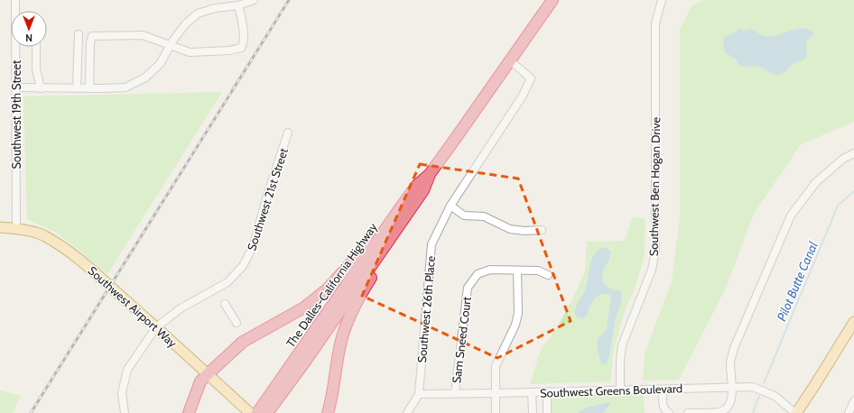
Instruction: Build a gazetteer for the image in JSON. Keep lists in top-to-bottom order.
{
  "streets": {
    "highway": ["The Dalles-California Highway"],
    "main road": ["Southwest Airport Way"],
    "street": [
      "Southwest 19th Street",
      "Southwest Ben Hogan Drive",
      "Southwest 21st Street",
      "Southwest 26th Place",
      "Sam Sneed Court",
      "Southwest Greens Boulevard"
    ]
  },
  "crossings": [
    ["Southwest 19th Street", "Southwest Airport Way"],
    ["Southwest Ben Hogan Drive", "Southwest Greens Boulevard"],
    ["Southwest 21st Street", "Southwest Airport Way"],
    ["The Dalles-California Highway", "Southwest Airport Way"],
    ["The Dalles-California Highway", "Southwest 26th Place"],
    ["Southwest 26th Place", "Southwest Greens Boulevard"],
    ["Sam Sneed Court", "Southwest Greens Boulevard"]
  ],
  "water": ["Pilot Butte Canal"],
  "north": "bottom"
}
